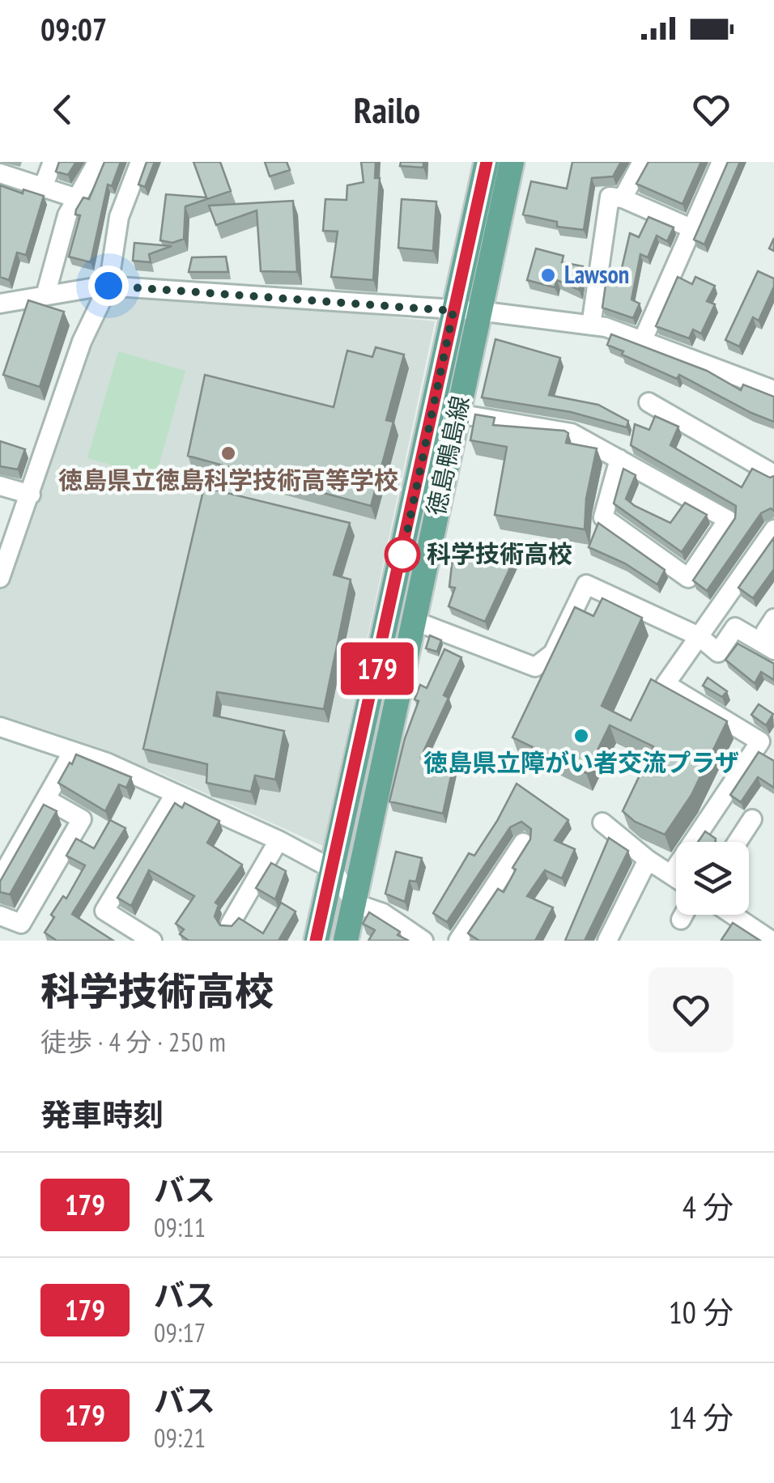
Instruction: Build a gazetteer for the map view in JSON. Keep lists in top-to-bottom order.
{
  "streets": {
    "main road": ["徳島鴨島線"]
  },
  "places": [
    "Lawson",
    "徳島県立徳島科学技術高等学校",
    "科学技術高校",
    "徳島県立障がい者交流プラザ"
  ],
  "lines": ["bus line 179"],
  "page": {
    "status": "09:07",
    "header": "Railo",
    "on_map": "179",
    "heading": [
      ["科学技術高校", "徒歩 · 4 分 · 250 m"],
      "発車時刻"
    ],
    "list": [
      {
        "mark": "179",
        "name": "バス",
        "note": "09:11",
        "value": "4 分"
      },
      {
        "mark": "179",
        "name": "バス",
        "note": "09:17",
        "value": "10 分"
      },
      {
        "mark": "179",
        "name": "バス",
        "note": "09:21",
        "value": "14 分"
      }
    ]
  }
}
